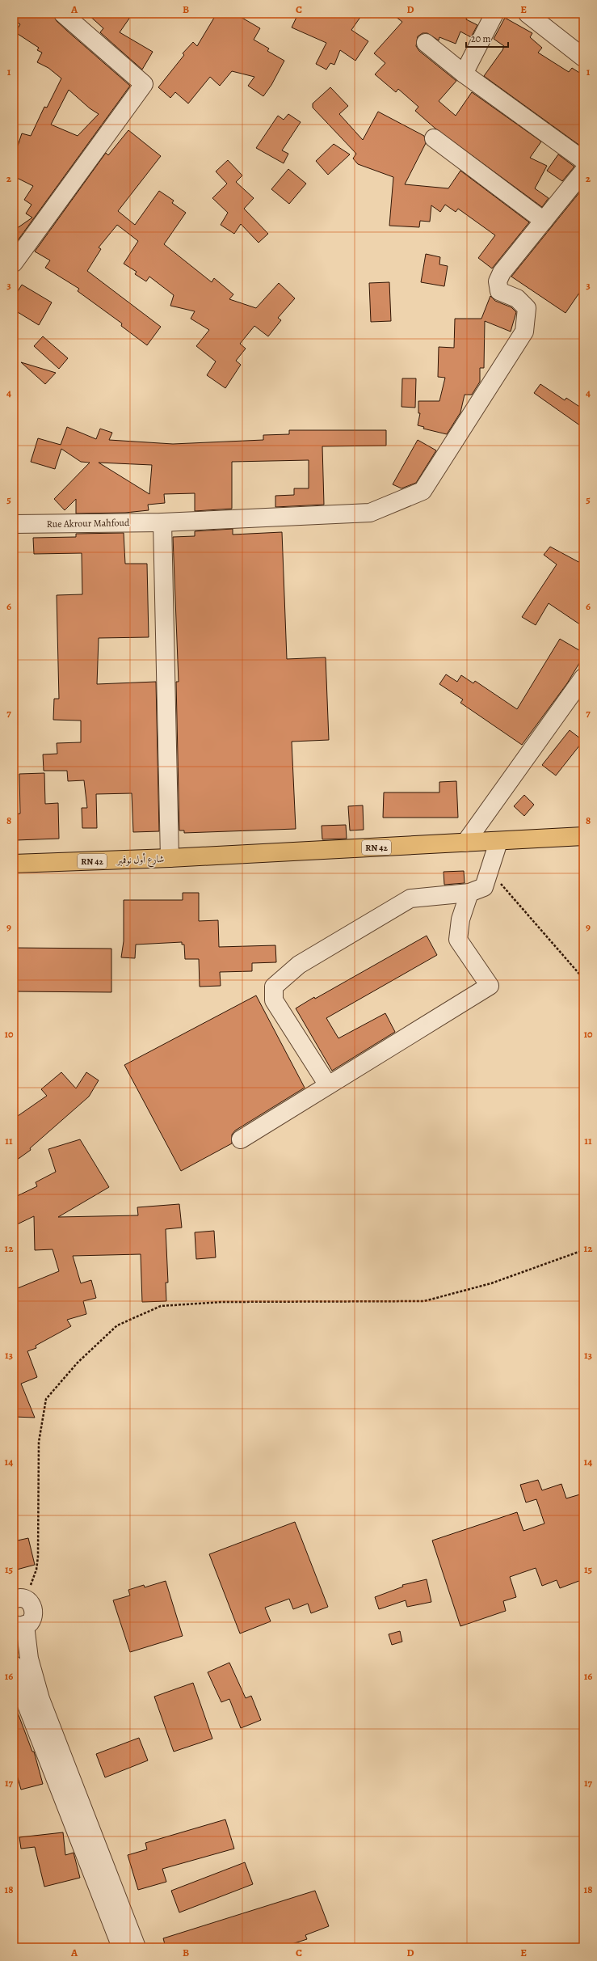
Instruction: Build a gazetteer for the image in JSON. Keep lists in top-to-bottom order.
{
  "streets": {
    "main road": ["RN 42", "شارع أول نوفمبر"],
    "street": ["Rue Akrour Mahfoud"]
  },
  "crossings": [
    ["RN 42", "شارع أول نوفمبر"]
  ],
  "scale_bar": "20 m",
  "grid": {
    "columns": [
      "A",
      "B",
      "C",
      "D",
      "E"
    ],
    "rows": [
      "1",
      "2",
      "3",
      "4",
      "5",
      "6",
      "7",
      "8",
      "9",
      "10",
      "11",
      "12",
      "13",
      "14",
      "15",
      "16",
      "17",
      "18"
    ]
  }
}
